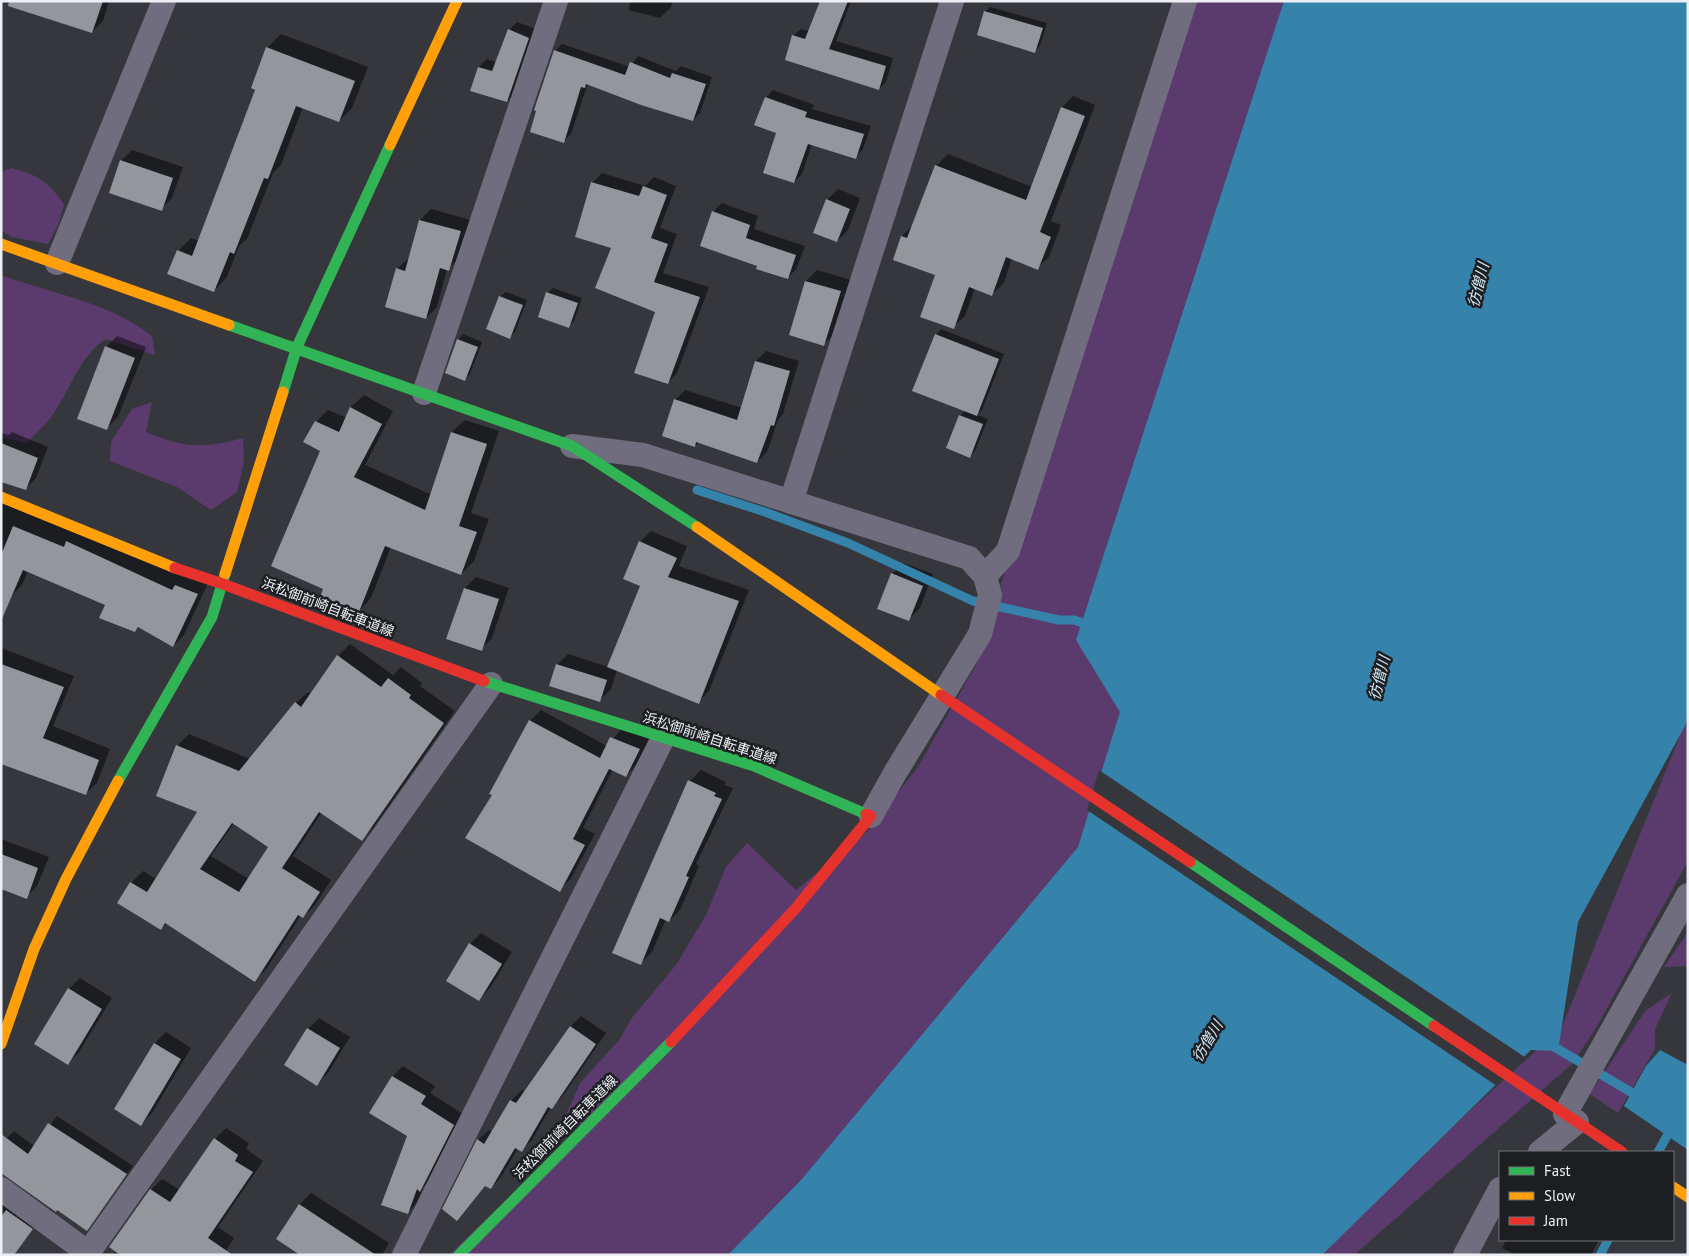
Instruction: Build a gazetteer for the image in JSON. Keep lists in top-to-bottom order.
{
  "streets": {
    "street": ["浜松御前崎自転車道線"]
  },
  "water": ["彷僧川"],
  "legend": ["Fast", "Slow", "Jam"]
}
